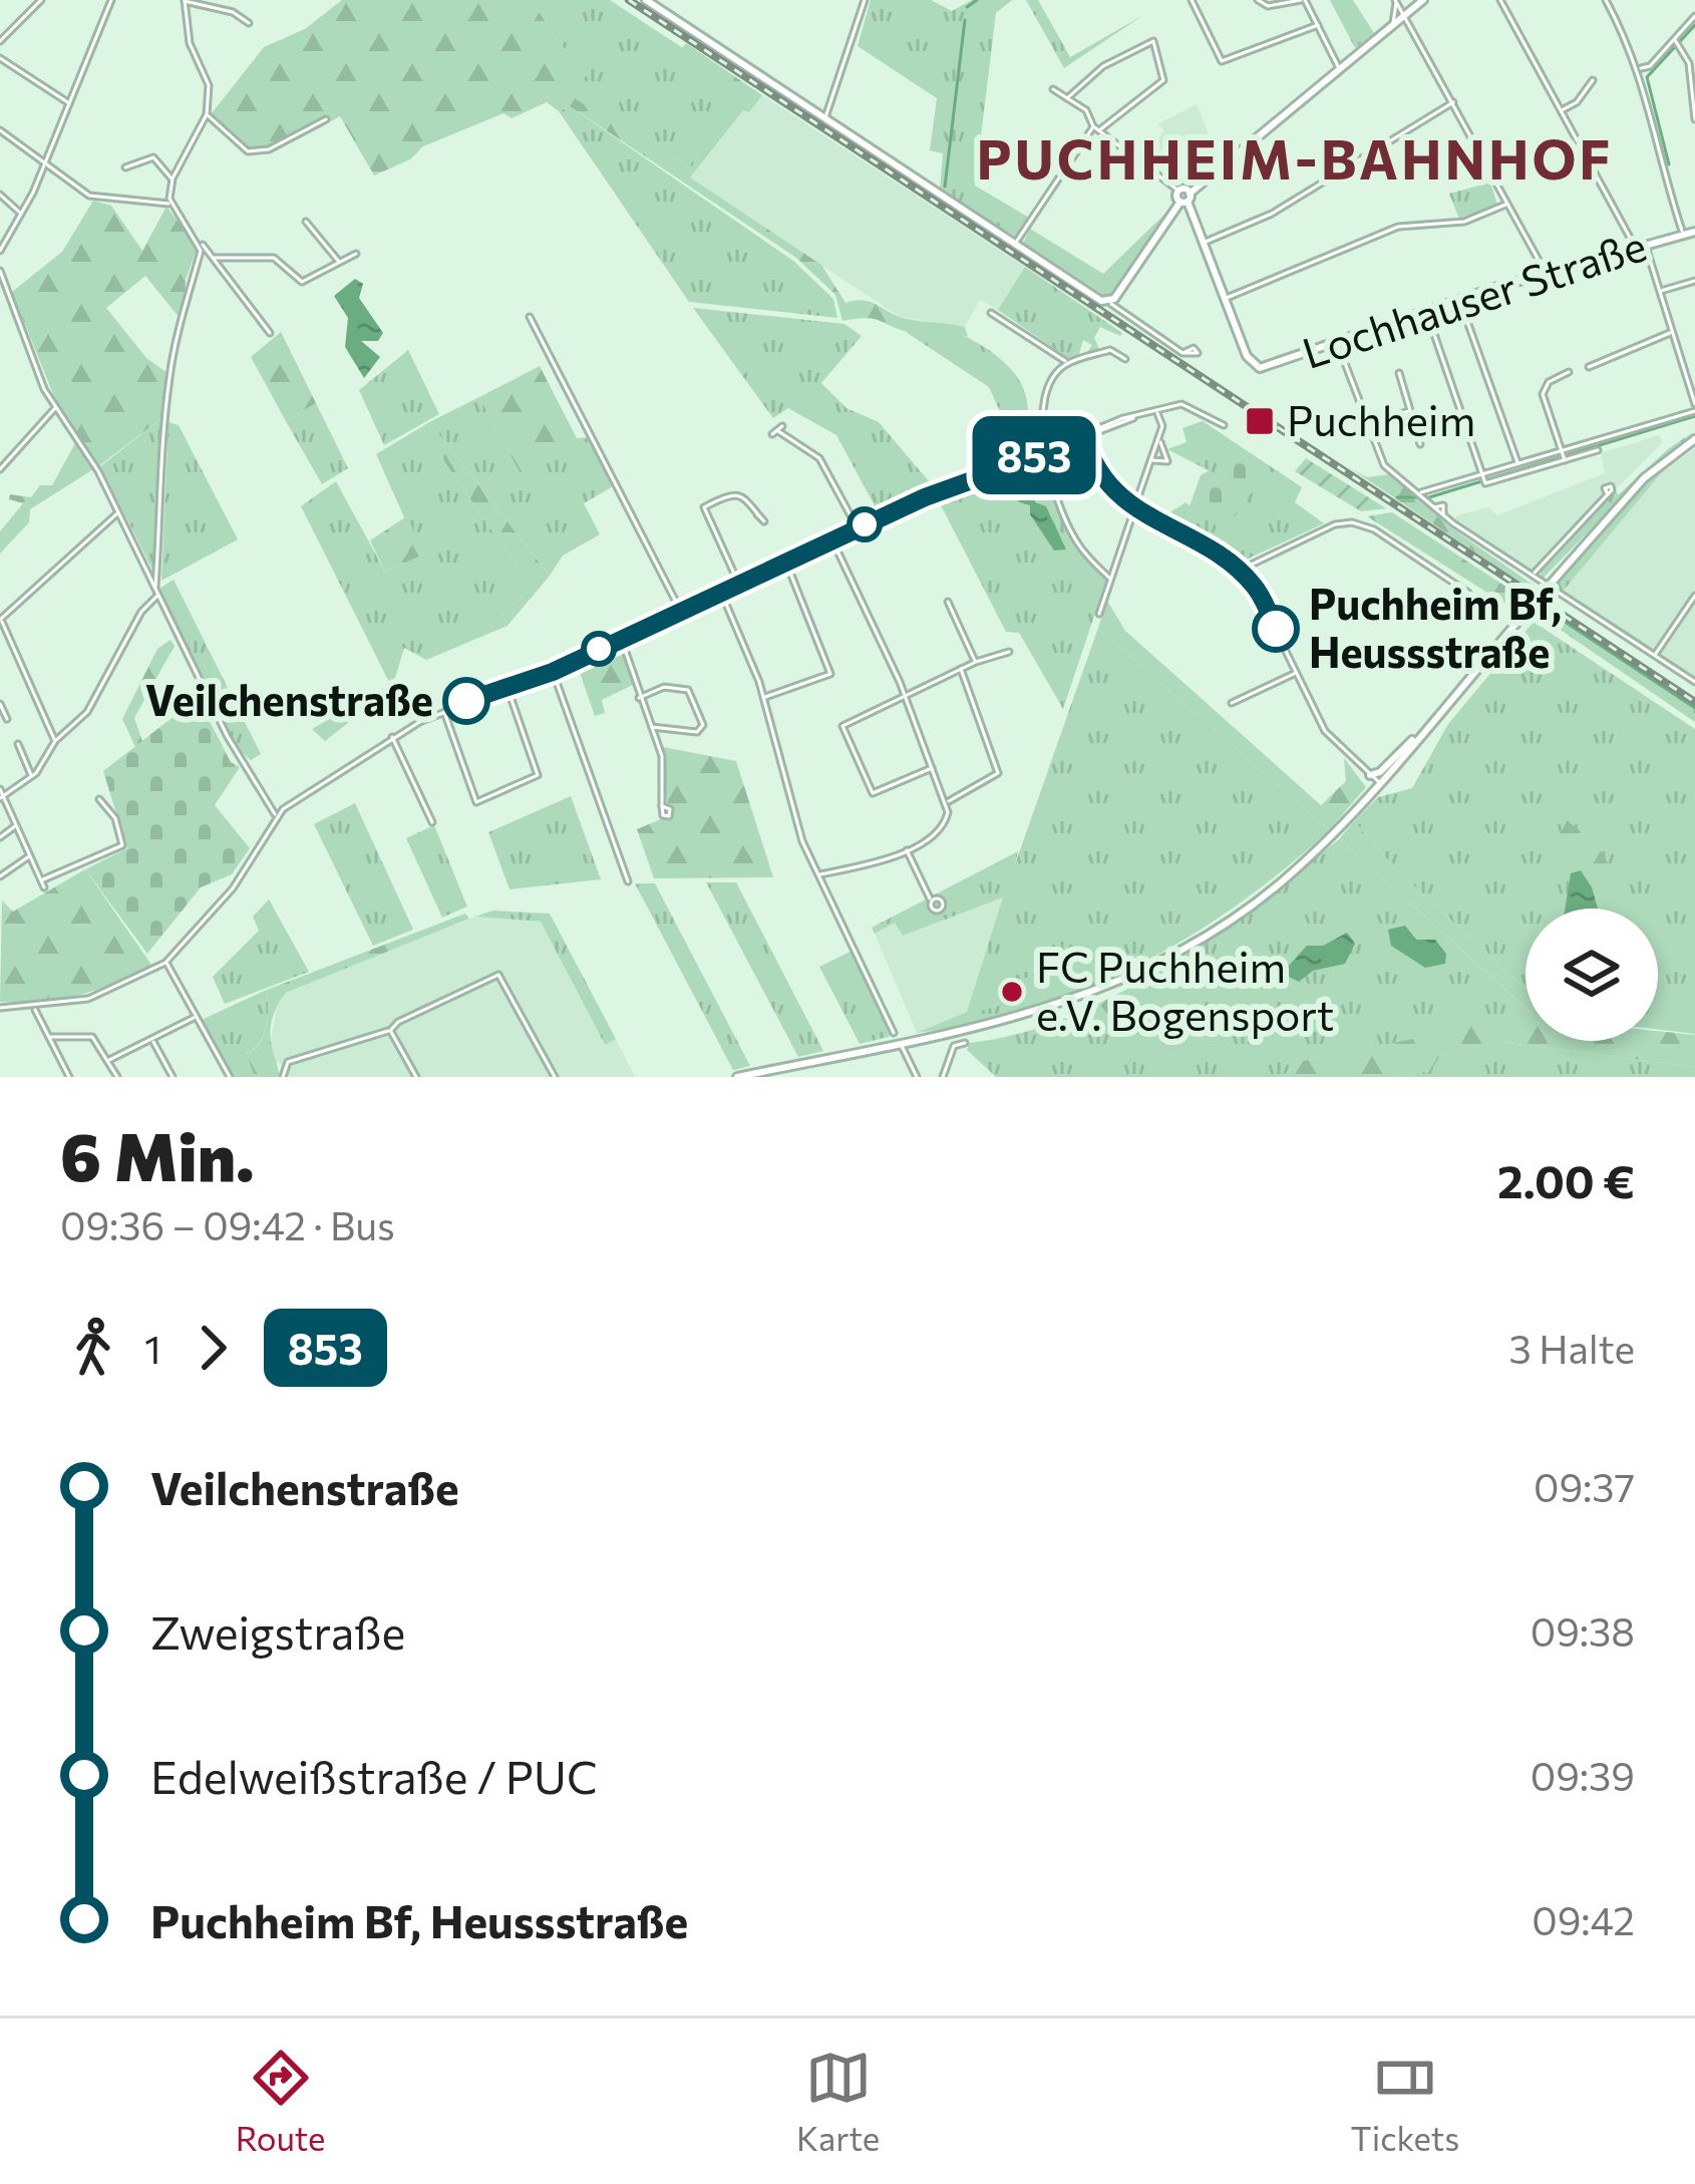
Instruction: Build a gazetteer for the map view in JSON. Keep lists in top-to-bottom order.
{
  "streets": {
    "street": ["Lochhauser Straße"]
  },
  "districts": ["PUCHHEIM-BAHNHOF"],
  "places": {
    "transit": ["Puchheim"],
    "other": ["Puchheim Bf, Heussstraße", "Veilchenstraße", "FC Puchheim e.V. Bogensport"]
  },
  "lines": ["bus line 853"],
  "page": {
    "on_map": "853",
    "heading": ["6 Min.", "09:36 – 09:42 · Bus", "2.00 €"],
    "legs": ["1", "853", "3 Halte"],
    "list": [
      {
        "name": "Veilchenstraße",
        "value": "09:37"
      },
      {
        "name": "Zweigstraße",
        "value": "09:38"
      },
      {
        "name": "Edelweißstraße / PUC",
        "value": "09:39"
      },
      {
        "name": "Puchheim Bf, Heussstraße",
        "value": "09:42"
      }
    ],
    "tabs": ["Route", "Karte", "Tickets"]
  }
}
